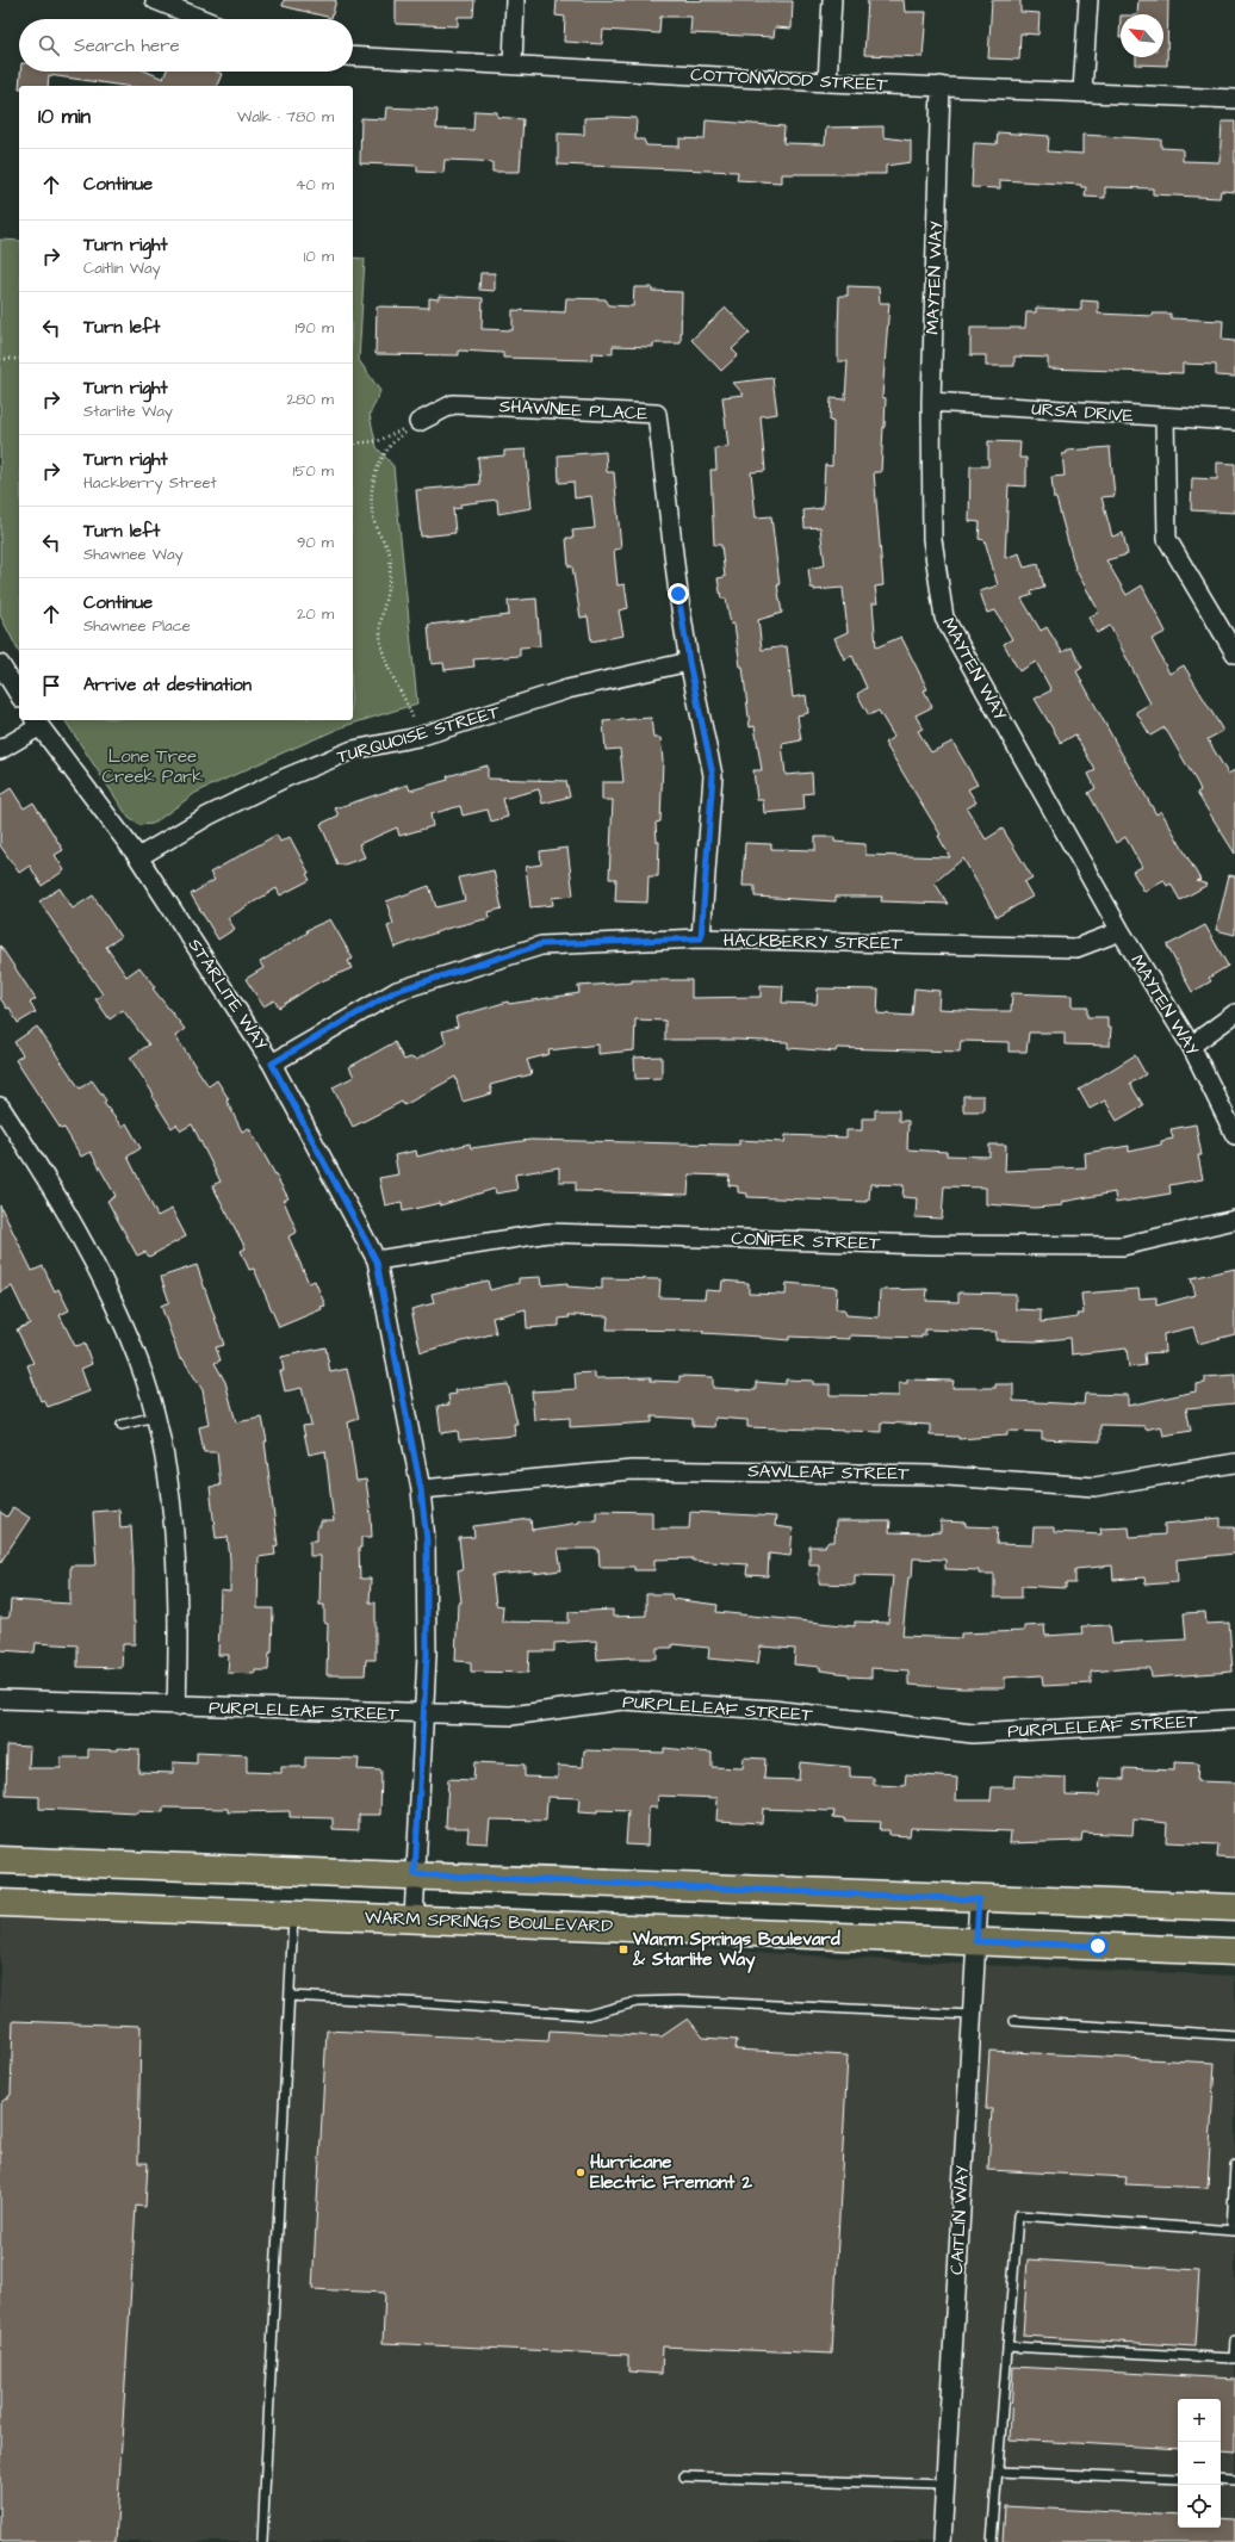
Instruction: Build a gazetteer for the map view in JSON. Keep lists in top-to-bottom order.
{
  "streets": {
    "main road": ["WARM SPRINGS BOULEVARD"],
    "street": [
      "COTTONWOOD STREET",
      "MAYTEN WAY",
      "SHAWNEE PLACE",
      "URSA DRIVE",
      "TURQUOISE STREET",
      "HACKBERRY STREET",
      "STARLITE WAY",
      "CONIFER STREET",
      "SAWLEAF STREET",
      "PURPLELEAF STREET",
      "CAITLIN WAY"
    ]
  },
  "crossings": [
    ["COTTONWOOD STREET", "MAYTEN WAY"],
    ["MAYTEN WAY", "URSA DRIVE"],
    ["MAYTEN WAY", "HACKBERRY STREET"],
    ["SHAWNEE PLACE", "TURQUOISE STREET"],
    ["TURQUOISE STREET", "STARLITE WAY"],
    ["HACKBERRY STREET", "STARLITE WAY"],
    ["STARLITE WAY", "CONIFER STREET"],
    ["STARLITE WAY", "SAWLEAF STREET"],
    ["STARLITE WAY", "PURPLELEAF STREET"],
    ["STARLITE WAY", "WARM SPRINGS BOULEVARD"],
    ["WARM SPRINGS BOULEVARD", "CAITLIN WAY"]
  ],
  "parks": ["Lone Tree Creek Park"],
  "places": {
    "transit": ["Warm Springs Boulevard & Starlite Way"],
    "other": ["Hurricane Electric Fremont 2"]
  },
  "north": "top left",
  "page": {
    "search": "Search here",
    "heading": ["10 min", "Walk · 780 m"],
    "list": [
      ["Continue", "40 m"],
      ["Turn right", "Caitlin Way", "10 m"],
      ["Turn left", "190 m"],
      ["Turn right", "Starlite Way", "280 m"],
      ["Turn right", "Hackberry Street", "150 m"],
      ["Turn left", "Shawnee Way", "90 m"],
      ["Continue", "Shawnee Place", "20 m"],
      "Arrive at destination"
    ],
    "map_buttons": ["+", "−"]
  }
}
